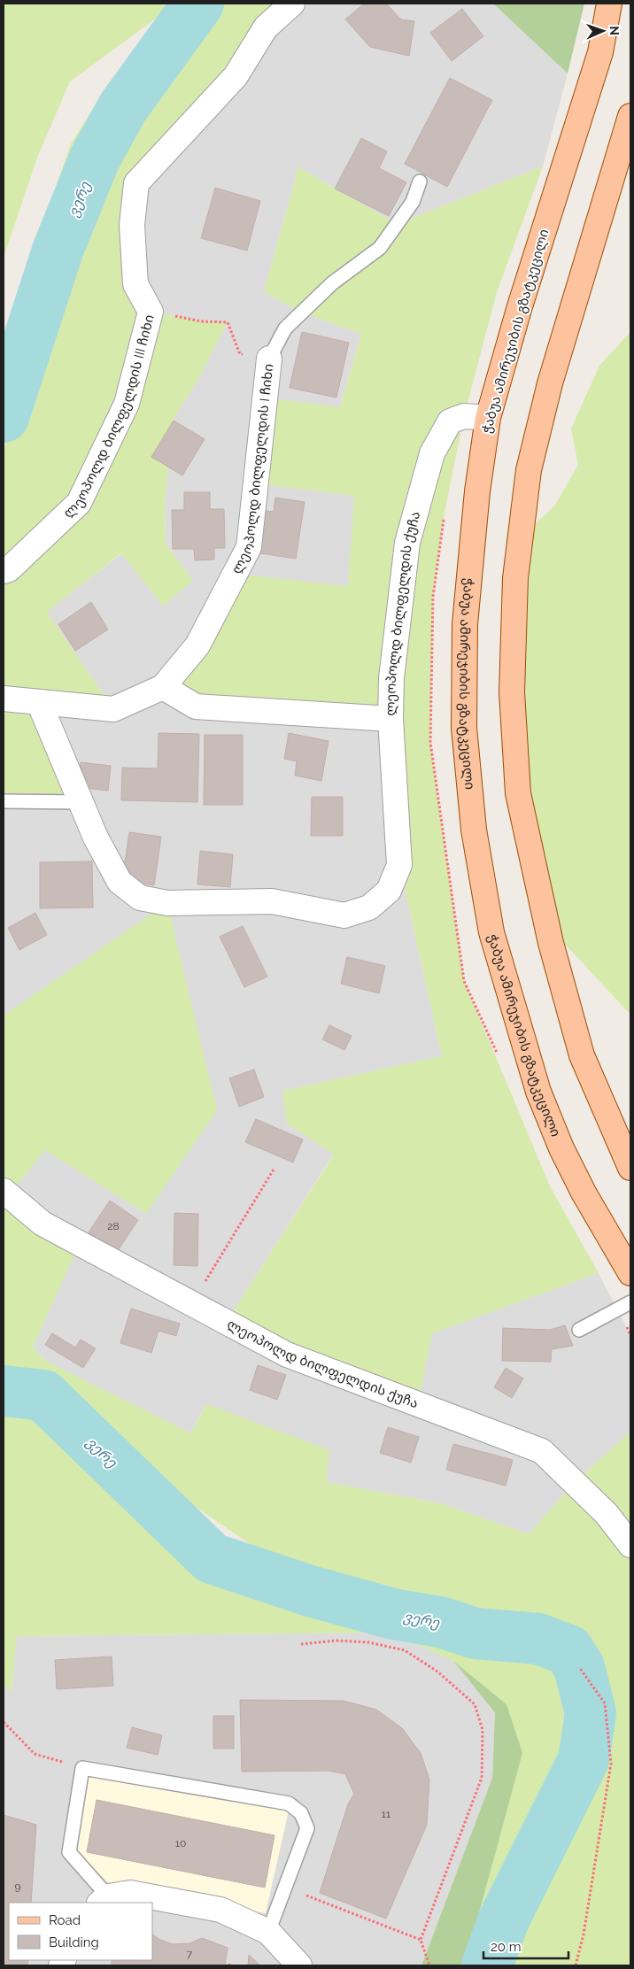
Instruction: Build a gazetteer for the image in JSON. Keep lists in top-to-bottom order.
{
  "streets": {
    "main road": ["ჭაბუა ამირეჯიბის გზატკეცილი"],
    "street": ["ლეოპოლდ ბილფელდის III ჩიხი", "ლეოპოლდ ბილფელდის I ჩიხი", "ლეოპოლდ ბილფელდის ქუჩა"]
  },
  "crossings": [
    ["ჭაბუა ამირეჯიბის გზატკეცილი", "ლეოპოლდ ბილფელდის ქუჩა"],
    ["ლეოპოლდ ბილფელდის I ჩიხი", "ლეოპოლდ ბილფელდის ქუჩა"]
  ],
  "water": ["ვერე"],
  "house_numbers": [
    "28",
    "11",
    "10",
    "9",
    "7"
  ],
  "legend": ["Road", "Building"],
  "scale_bar": "20 m",
  "north": "right"
}
